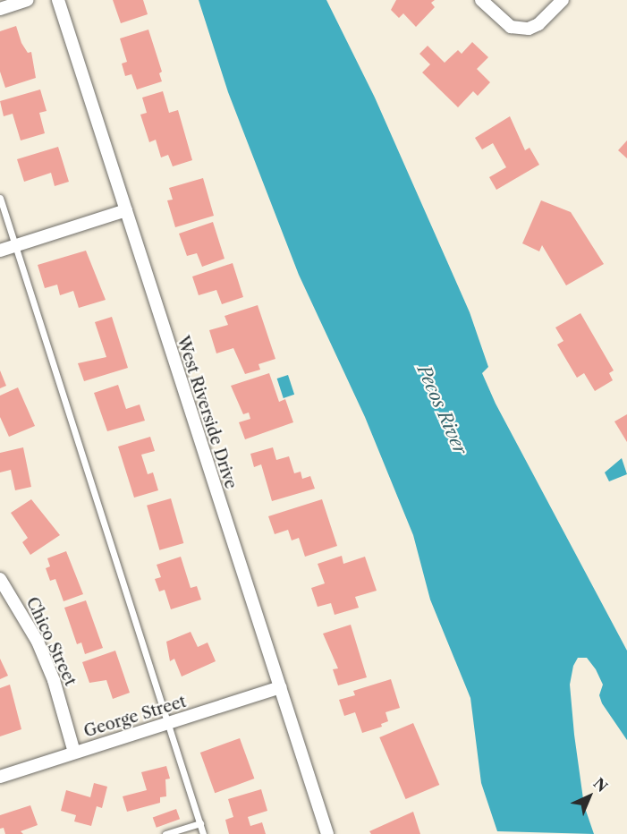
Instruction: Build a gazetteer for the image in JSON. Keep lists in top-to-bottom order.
{
  "streets": {
    "street": ["West Riverside Drive", "Chico Street", "George Street"]
  },
  "crossings": [
    ["West Riverside Drive", "George Street"],
    ["Chico Street", "George Street"]
  ],
  "water": ["Pecos River"],
  "north": "top right"
}
